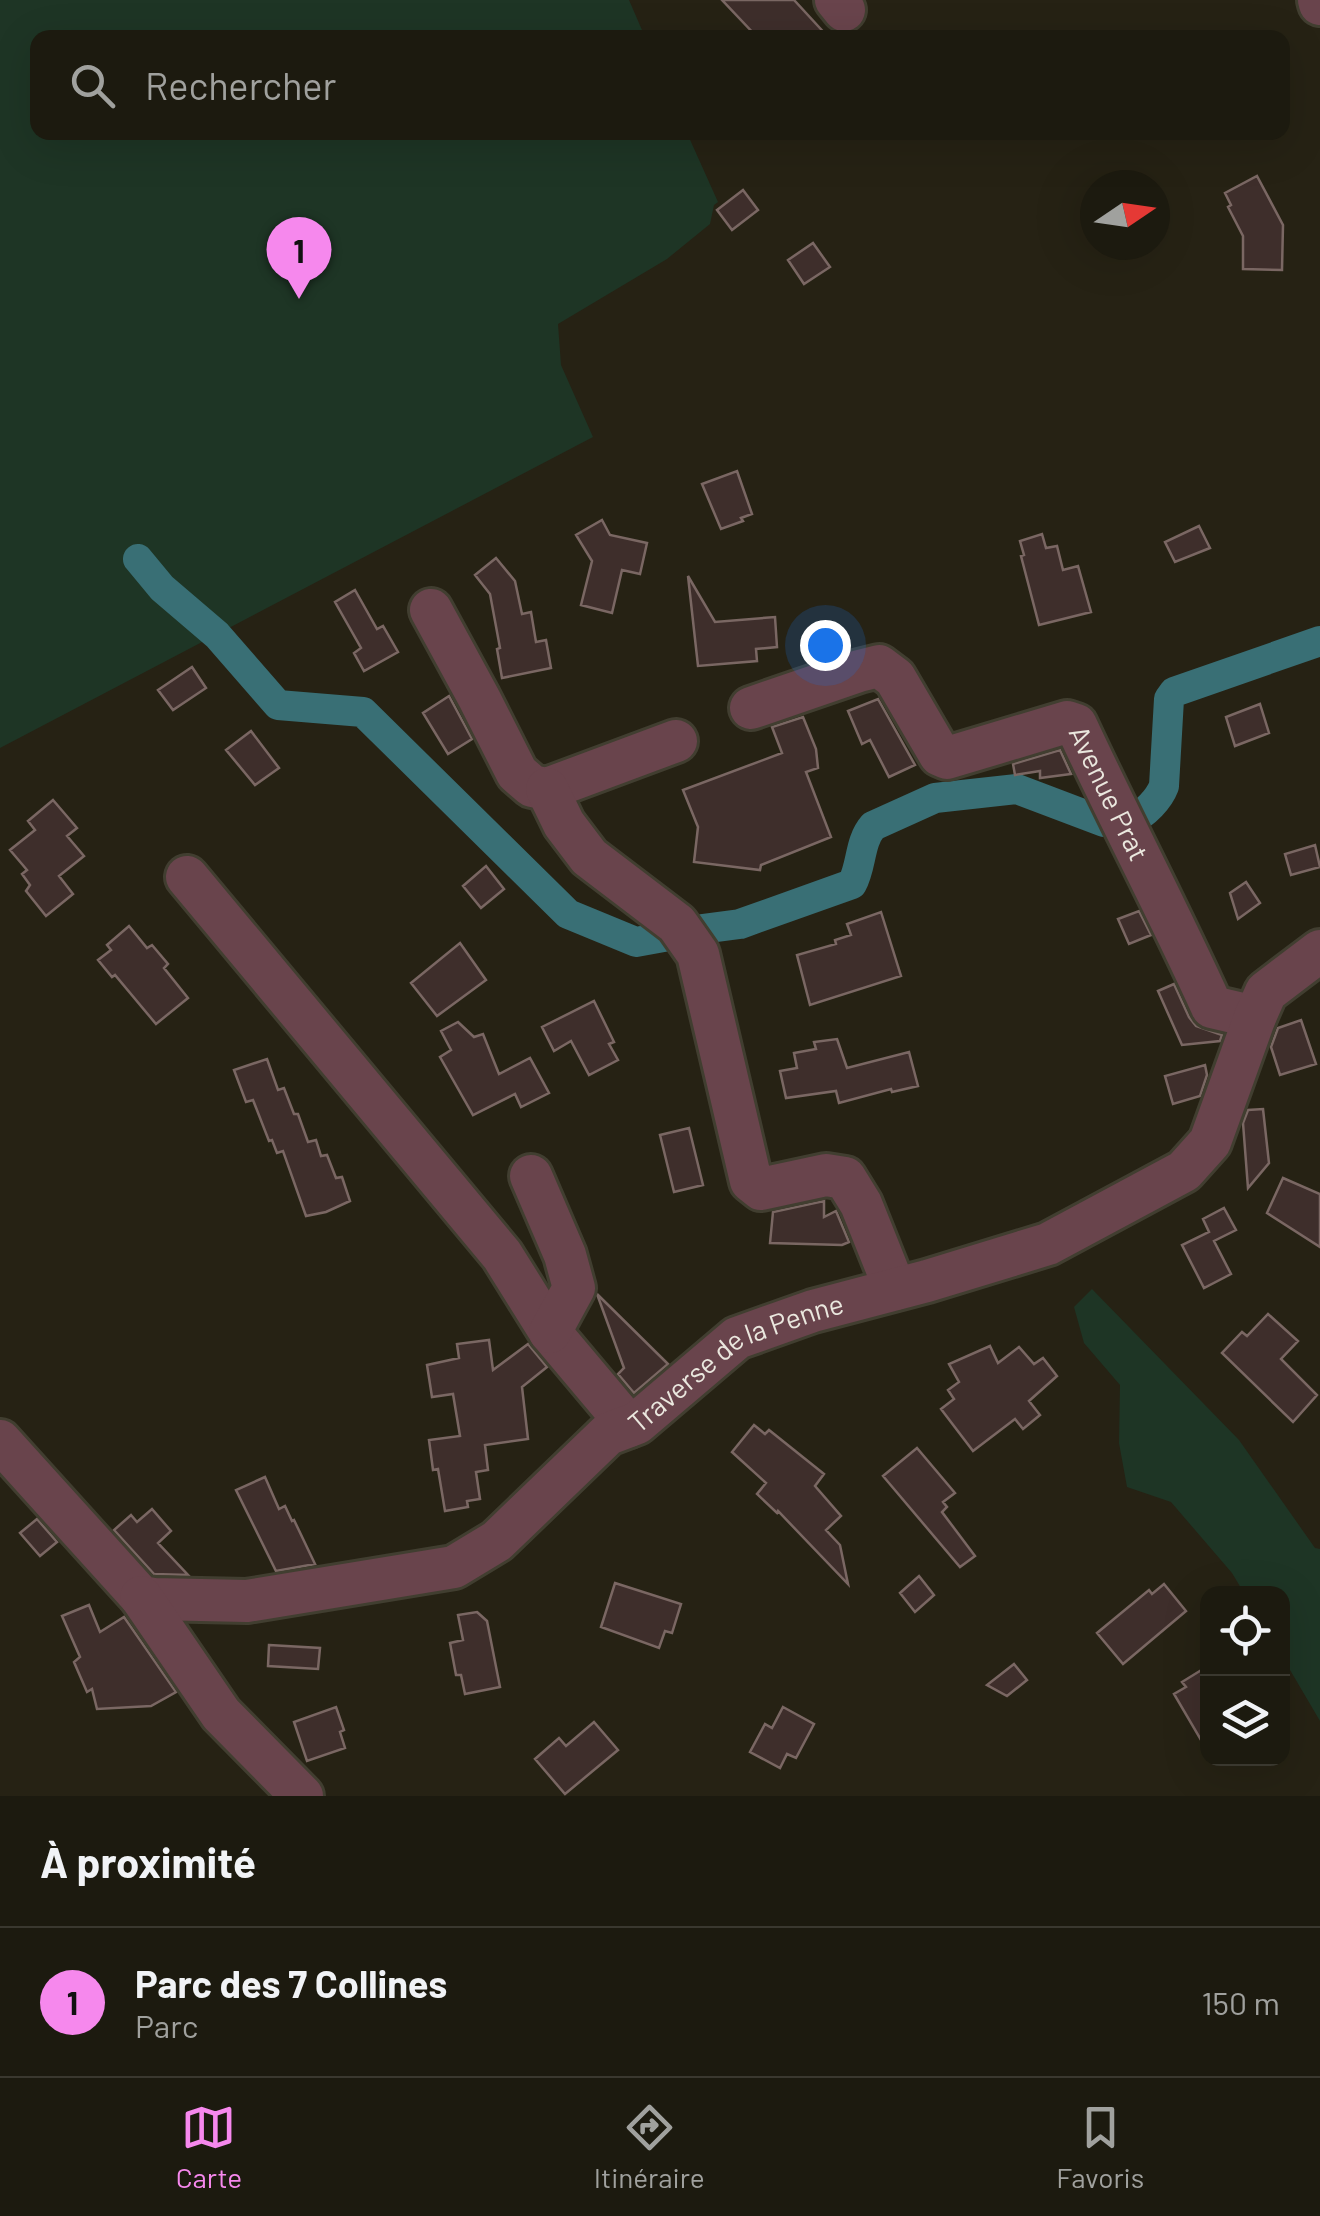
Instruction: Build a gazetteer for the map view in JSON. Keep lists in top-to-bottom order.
{
  "streets": {
    "street": ["Avenue Prat", "Traverse de la Penne"]
  },
  "crossings": [
    ["Avenue Prat", "Traverse de la Penne"]
  ],
  "north": "right",
  "page": {
    "search": "Rechercher",
    "pins": "1",
    "heading": "À proximité",
    "list": [
      {
        "mark": "1",
        "name": "Parc des 7 Collines",
        "note": "Parc",
        "value": "150 m"
      }
    ],
    "nav": ["Carte", "Itinéraire", "Favoris"]
  }
}
